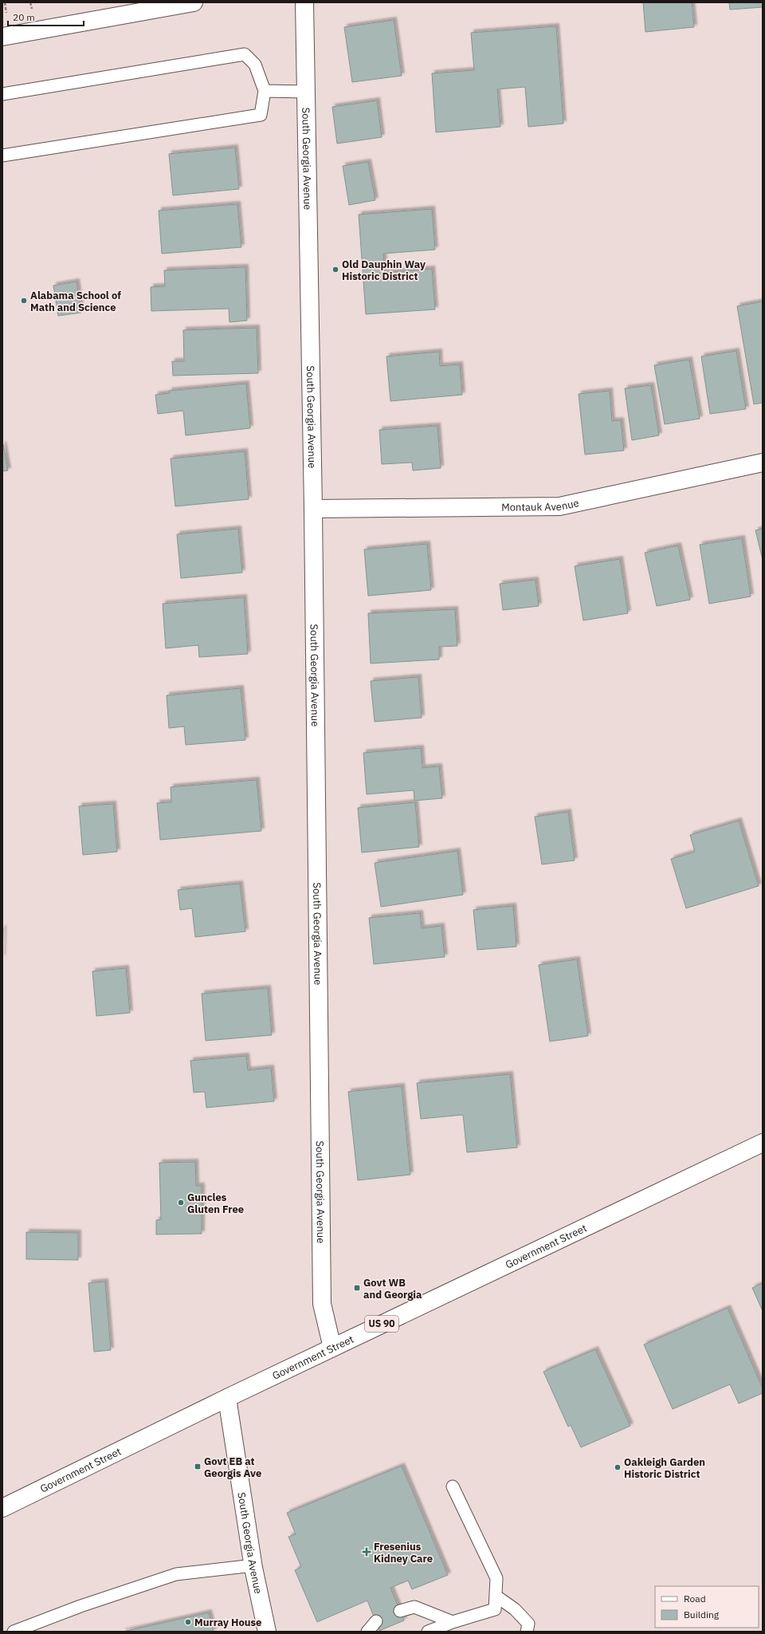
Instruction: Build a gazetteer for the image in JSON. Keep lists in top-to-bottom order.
{
  "streets": {
    "street": [
      "South Georgia Avenue",
      "Montauk Avenue",
      "Government Street",
      "US 90"
    ]
  },
  "crossings": [
    ["South Georgia Avenue", "Montauk Avenue"],
    ["South Georgia Avenue", "Government Street"]
  ],
  "places": {
    "other": [
      "Old Dauphin Way Historic District",
      "Alabama School of Math and Science",
      "Guncles Gluten Free",
      "Oakleigh Garden Historic District",
      "Murray House"
    ],
    "transit": ["Govt WB and Georgia", "Govt EB at Georgis Ave"],
    "health": ["Fresenius Kidney Care"]
  },
  "legend": ["Road", "Building"],
  "scale_bar": "20 m"
}
